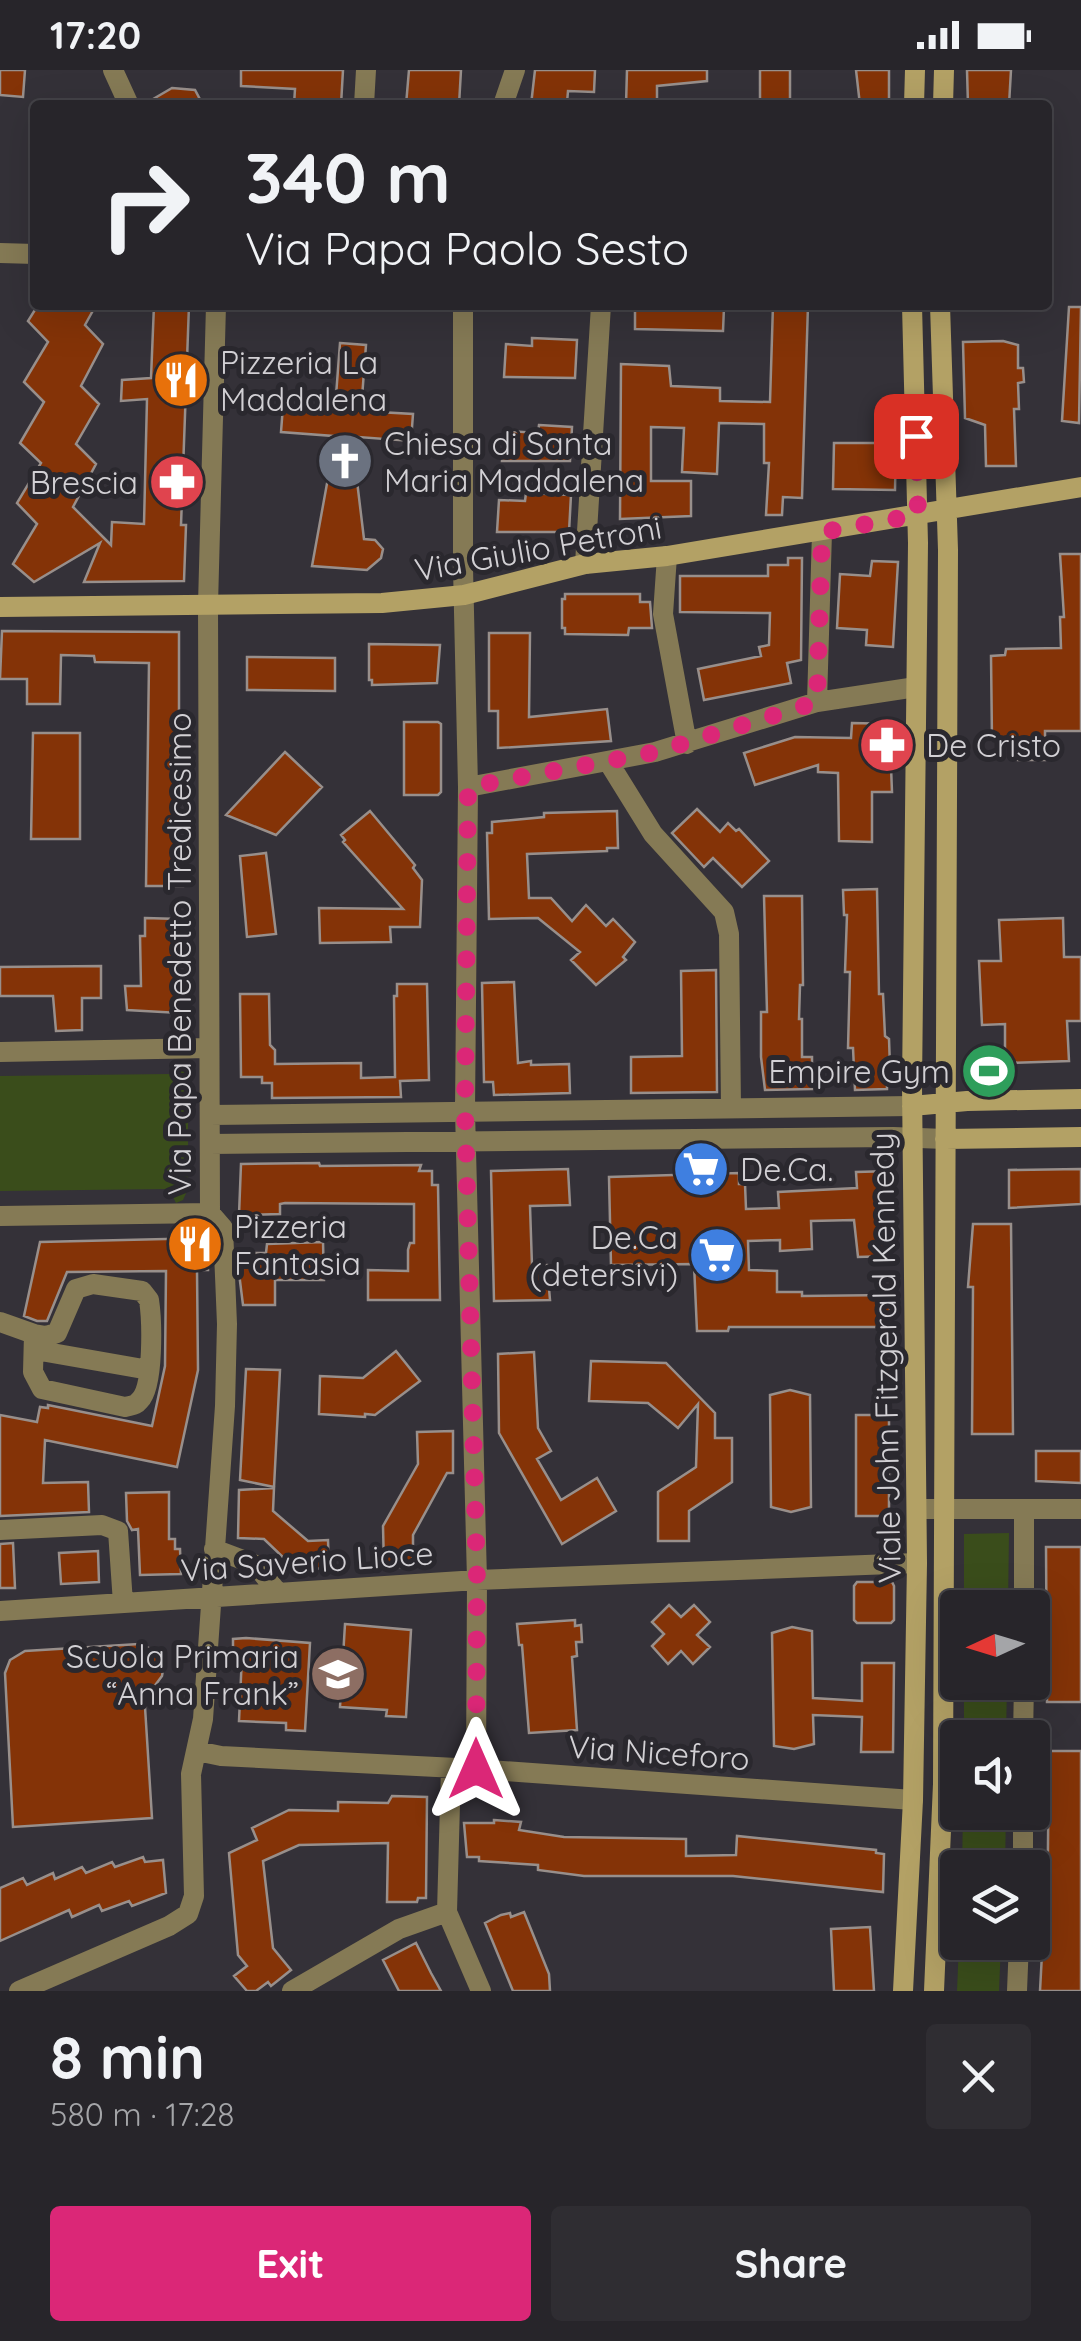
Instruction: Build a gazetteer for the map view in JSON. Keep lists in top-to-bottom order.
{
  "streets": {
    "main road": ["Via Giulio Petroni", "Viale John Fitzgerald Kennedy"],
    "street": ["Via Papa Benedetto Tredicesimo", "Via Saverio Lioce", "Via Niceforo"]
  },
  "crossings": [
    ["Via Giulio Petroni", "Via Papa Benedetto Tredicesimo"],
    ["Via Giulio Petroni", "Viale John Fitzgerald Kennedy"],
    ["Via Papa Benedetto Tredicesimo", "Via Saverio Lioce"],
    ["Viale John Fitzgerald Kennedy", "Via Saverio Lioce"],
    ["Viale John Fitzgerald Kennedy", "Via Niceforo"]
  ],
  "places": {
    "restaurant": ["Pizzeria La Maddalena", "Pizzeria Fantasia"],
    "church": ["Chiesa di Santa Maria Maddalena"],
    "pharmacy": ["Brescia", "De Cristo"],
    "sports": ["Empire Gym"],
    "supermarket": ["De.Ca.", "De.Ca (detersivi)"],
    "school or university": ["Scuola Primaria “Anna Frank”"]
  },
  "north": "left",
  "page": {
    "status": "17:20",
    "turn": ["340 m", "Via Papa Paolo Sesto"],
    "heading": ["8 min", "580 m · 17:28"],
    "buttons": ["Exit", "Share"]
  }
}
